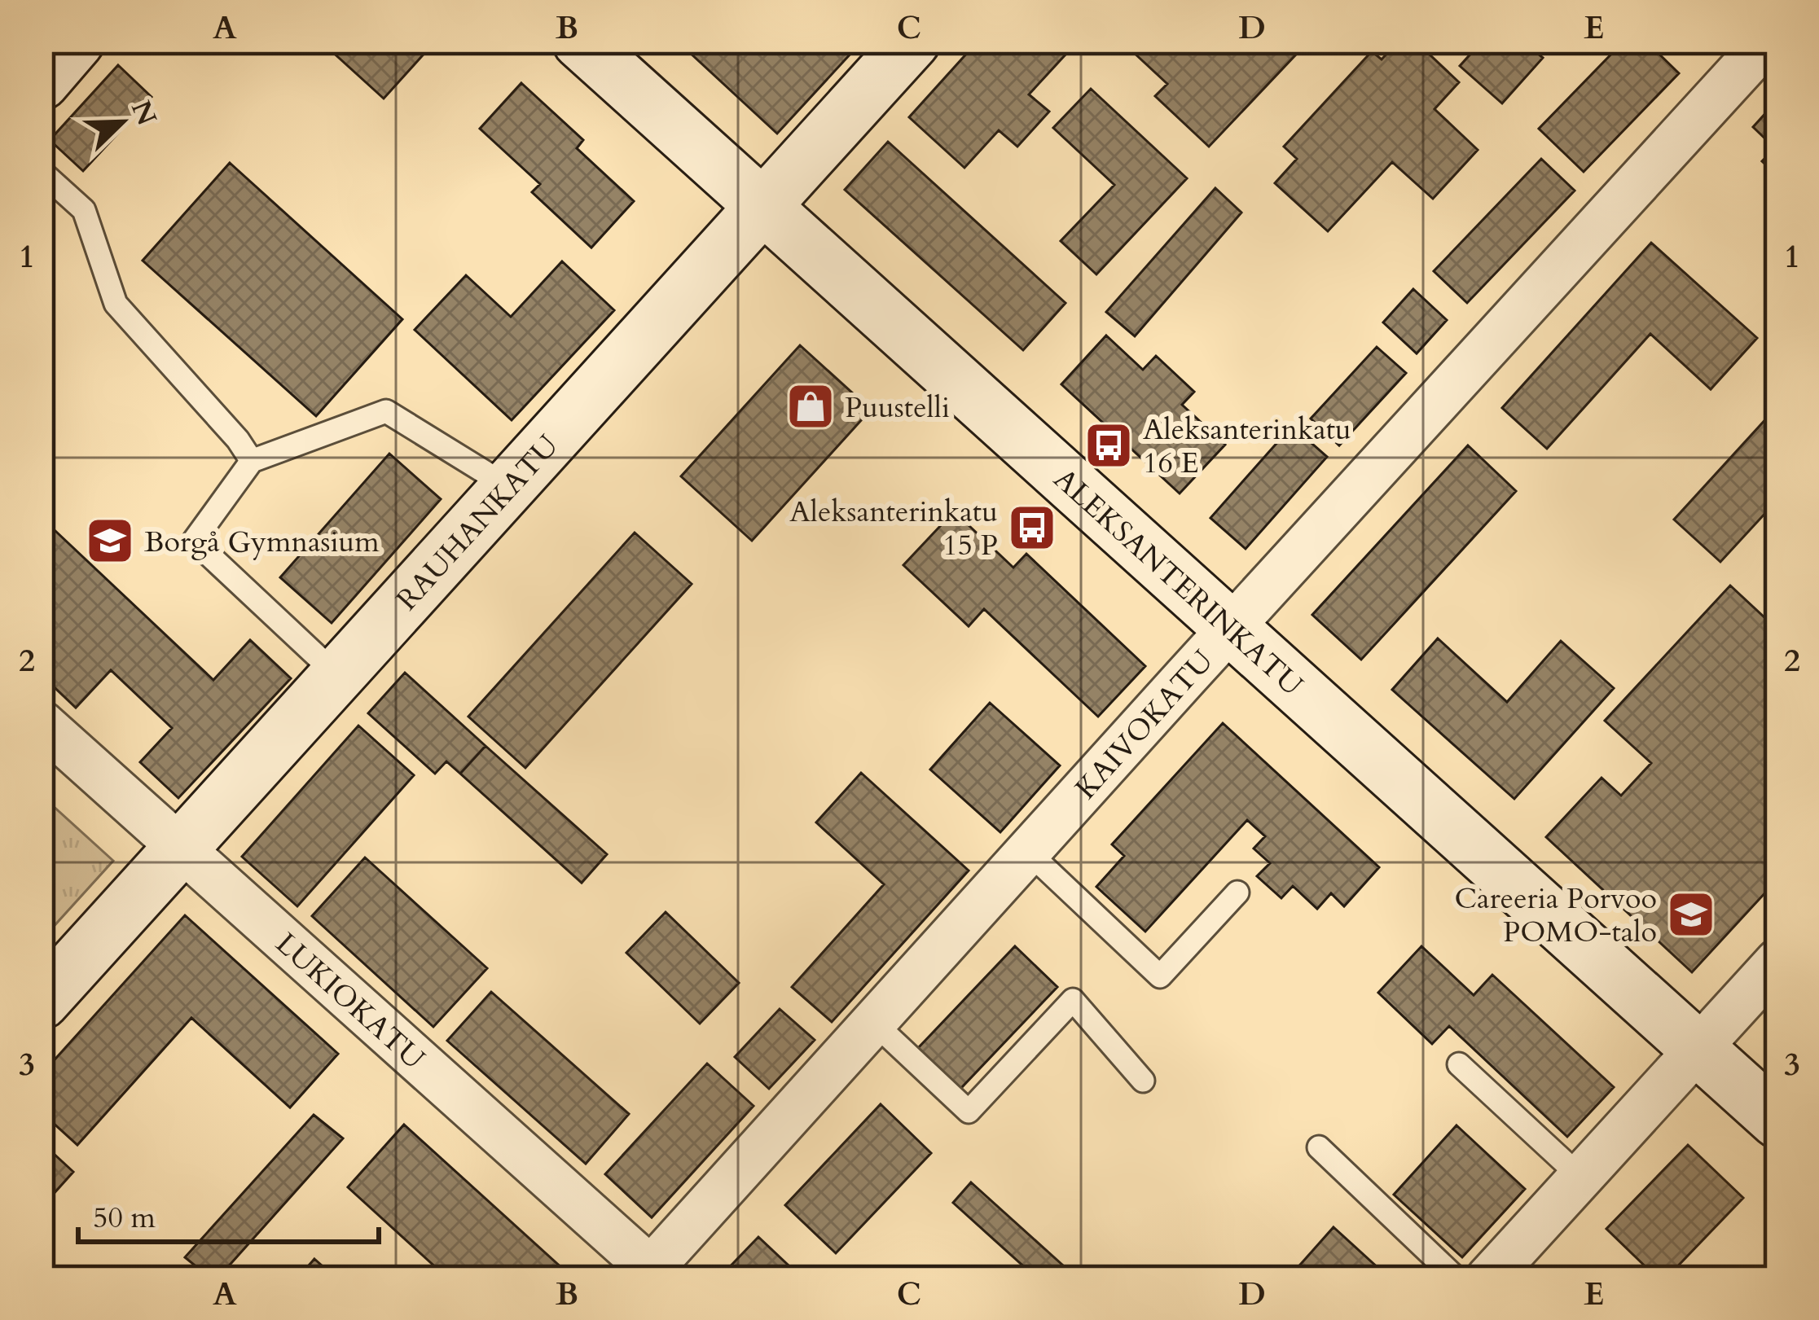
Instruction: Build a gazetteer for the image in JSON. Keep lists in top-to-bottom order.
{
  "streets": {
    "main road": ["RAUHANKATU", "ALEKSANTERINKATU"],
    "street": ["KAIVOKATU", "LUKIOKATU"]
  },
  "crossings": [
    ["RAUHANKATU", "ALEKSANTERINKATU"],
    ["RAUHANKATU", "LUKIOKATU"],
    ["ALEKSANTERINKATU", "KAIVOKATU"],
    ["KAIVOKATU", "LUKIOKATU"]
  ],
  "places": {
    "shop": ["Puustelli"],
    "bus stop": ["Aleksanterinkatu 16 E", "Aleksanterinkatu 15 P"],
    "school or university": ["Borgå Gymnasium", "Careeria Porvoo POMO-talo"]
  },
  "scale_bar": "50 m",
  "north": "top right",
  "grid": {
    "columns": [
      "A",
      "B",
      "C",
      "D",
      "E"
    ],
    "rows": ["1", "2", "3"]
  }
}
